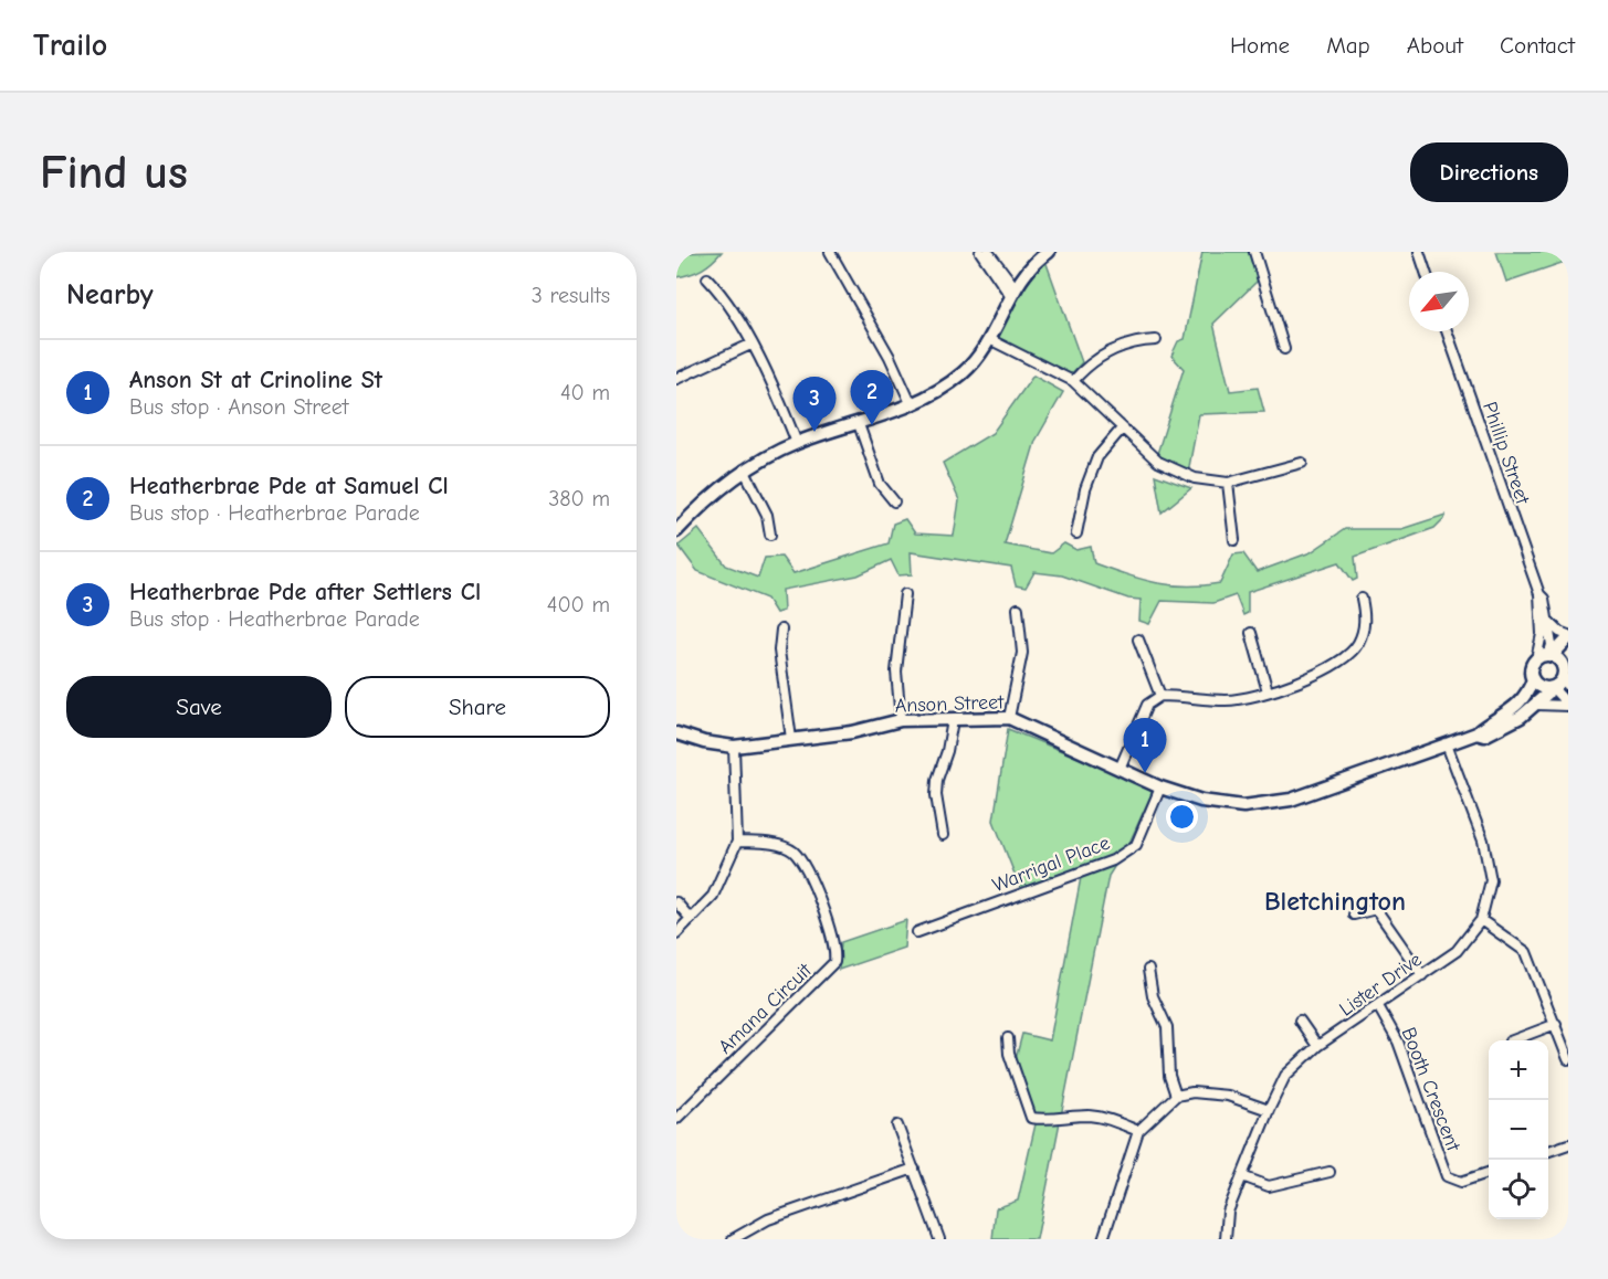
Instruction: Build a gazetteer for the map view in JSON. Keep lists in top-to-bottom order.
{
  "streets": {
    "street": [
      "Phillip Street",
      "Anson Street",
      "Warrigal Place",
      "Lister Drive",
      "Amana Circuit",
      "Booth Crescent"
    ]
  },
  "crossings": [
    ["Anson Street", "Warrigal Place"],
    ["Anson Street", "Lister Drive"],
    ["Lister Drive", "Booth Crescent"]
  ],
  "districts": ["Bletchington"],
  "north": "bottom left",
  "page": {
    "header": "Trailo",
    "nav": [
      "Home",
      "Map",
      "About",
      "Contact"
    ],
    "buttons": [
      "Directions",
      ["Save", "Share"]
    ],
    "title": "Find us",
    "heading": ["Nearby", "3 results"],
    "list": [
      {
        "mark": "1",
        "name": "Anson St at Crinoline St",
        "note": "Bus stop · Anson Street",
        "value": "40 m"
      },
      {
        "mark": "2",
        "name": "Heatherbrae Pde at Samuel Cl",
        "note": "Bus stop · Heatherbrae Parade",
        "value": "380 m"
      },
      {
        "mark": "3",
        "name": "Heatherbrae Pde after Settlers Cl",
        "note": "Bus stop · Heatherbrae Parade",
        "value": "400 m"
      }
    ],
    "pins": ["2", "3", "1"],
    "map_buttons": ["+", "−"]
  }
}
